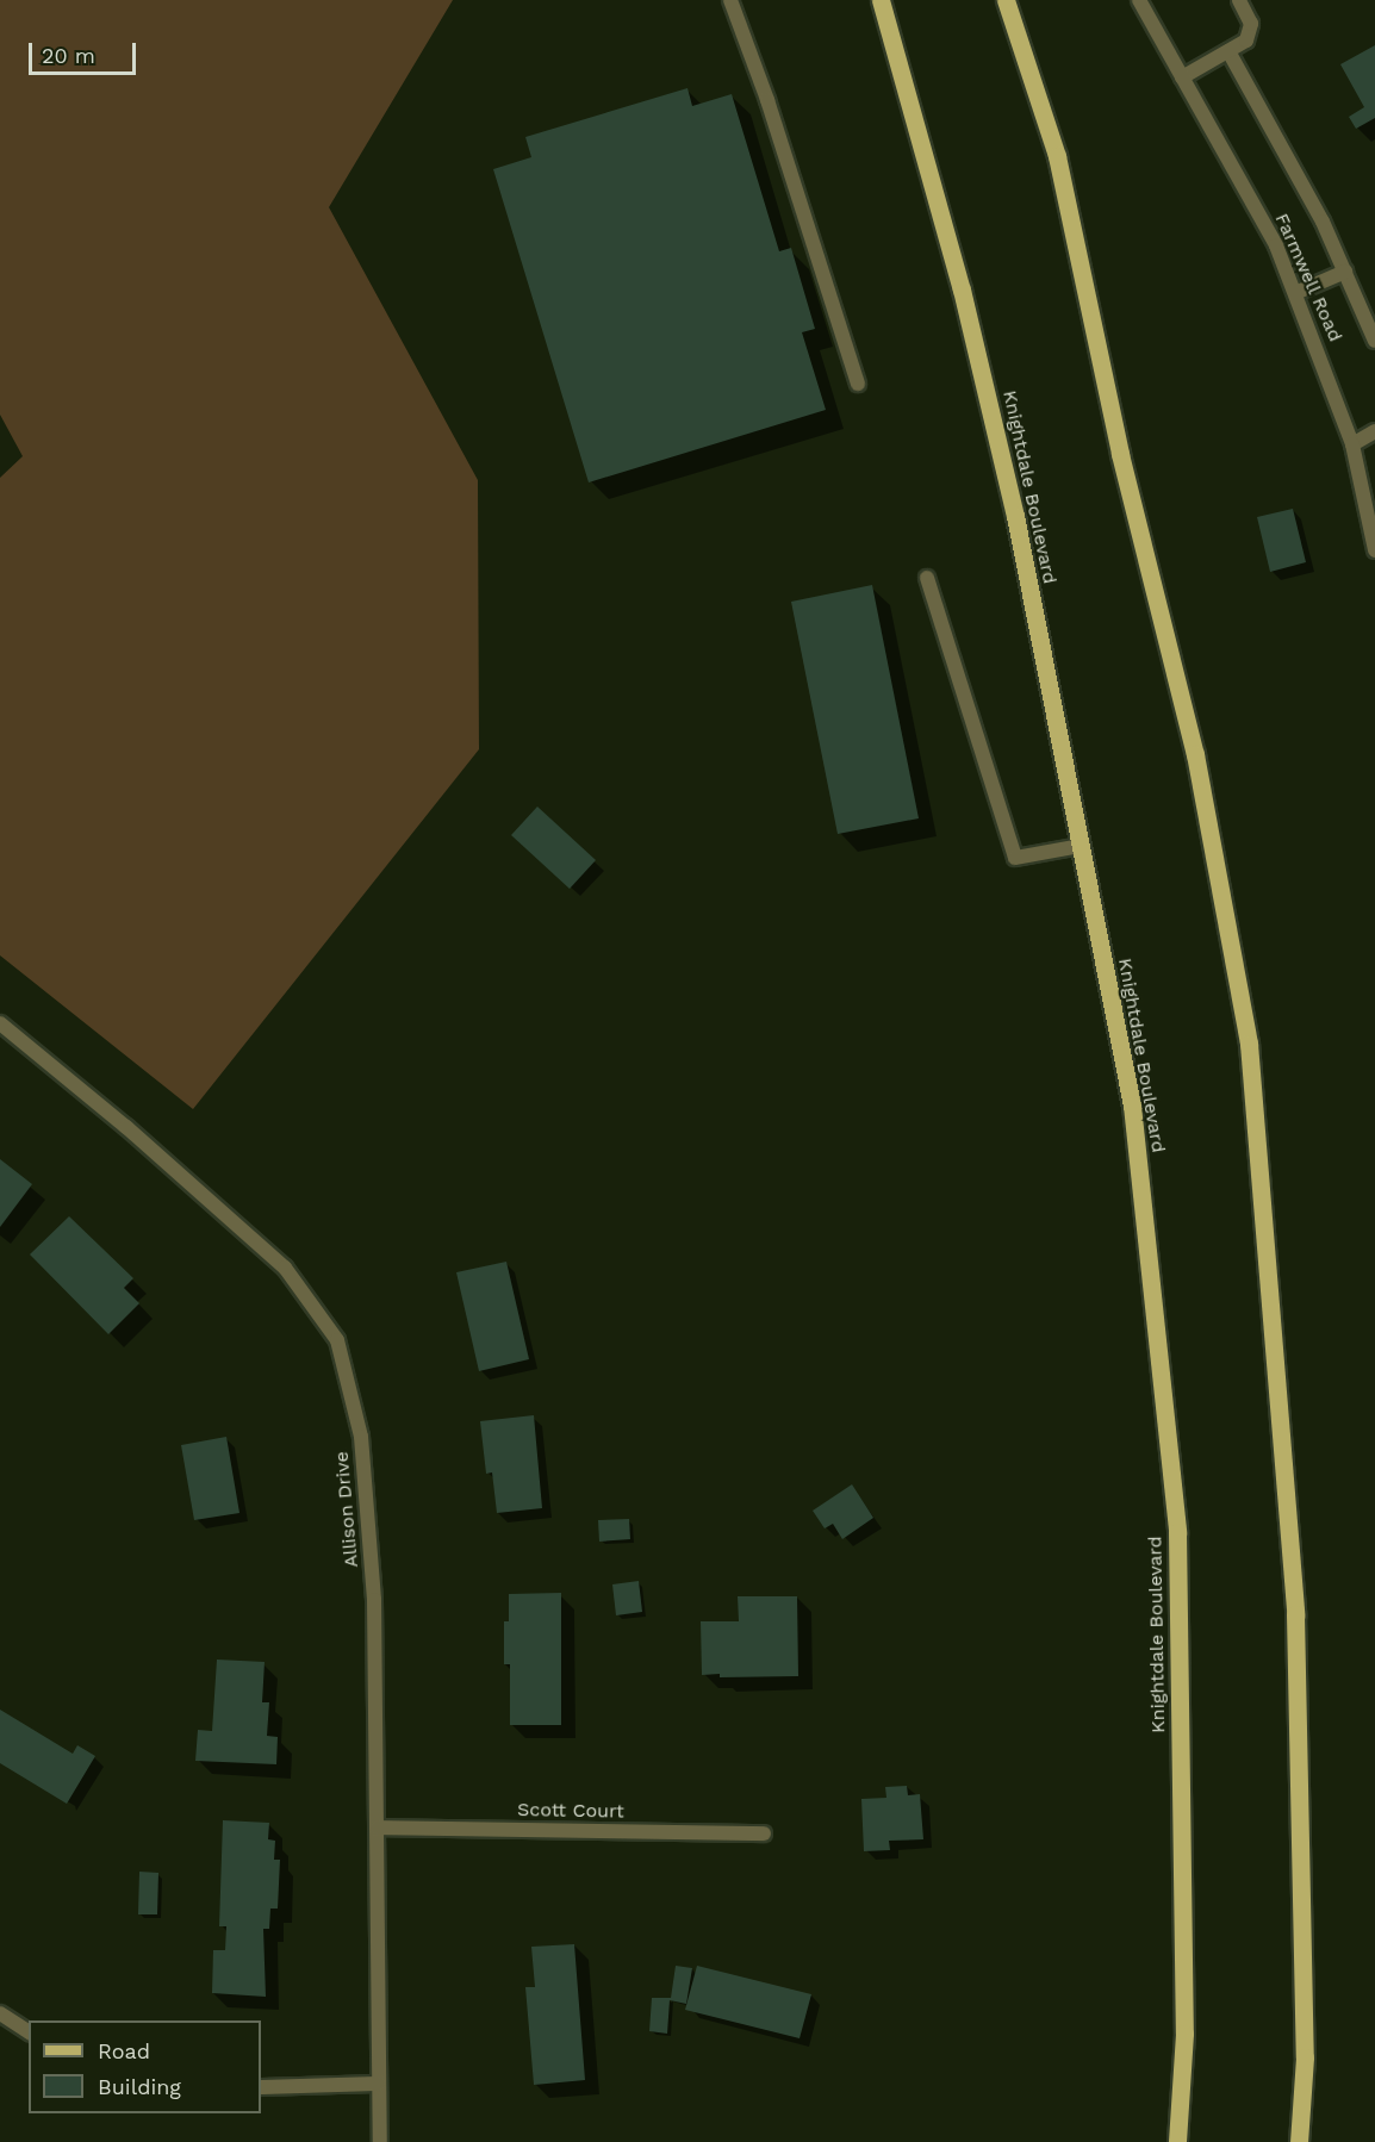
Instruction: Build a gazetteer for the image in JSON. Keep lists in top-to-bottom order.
{
  "streets": {
    "main road": ["Knightdale Boulevard"],
    "street": ["Farmwell Road", "Allison Drive", "Scott Court"]
  },
  "crossings": [
    ["Allison Drive", "Scott Court"]
  ],
  "legend": ["Road", "Building"],
  "scale_bar": "20 m"
}
